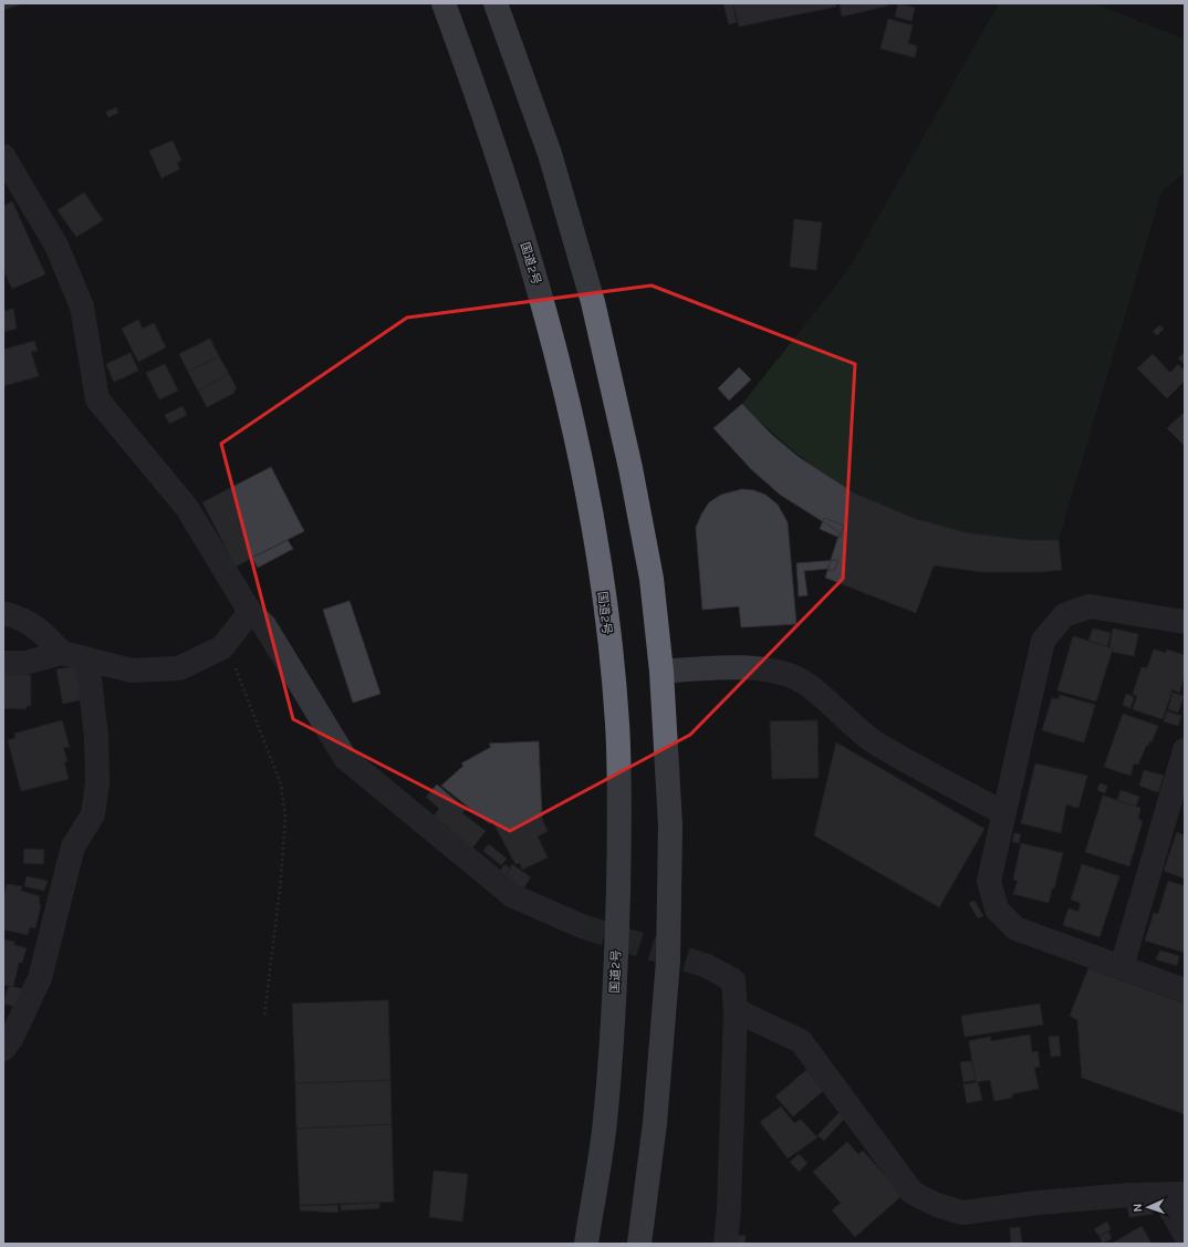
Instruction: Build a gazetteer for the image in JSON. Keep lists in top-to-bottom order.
{
  "streets": {
    "highway": ["国道2号"]
  },
  "north": "left"
}
